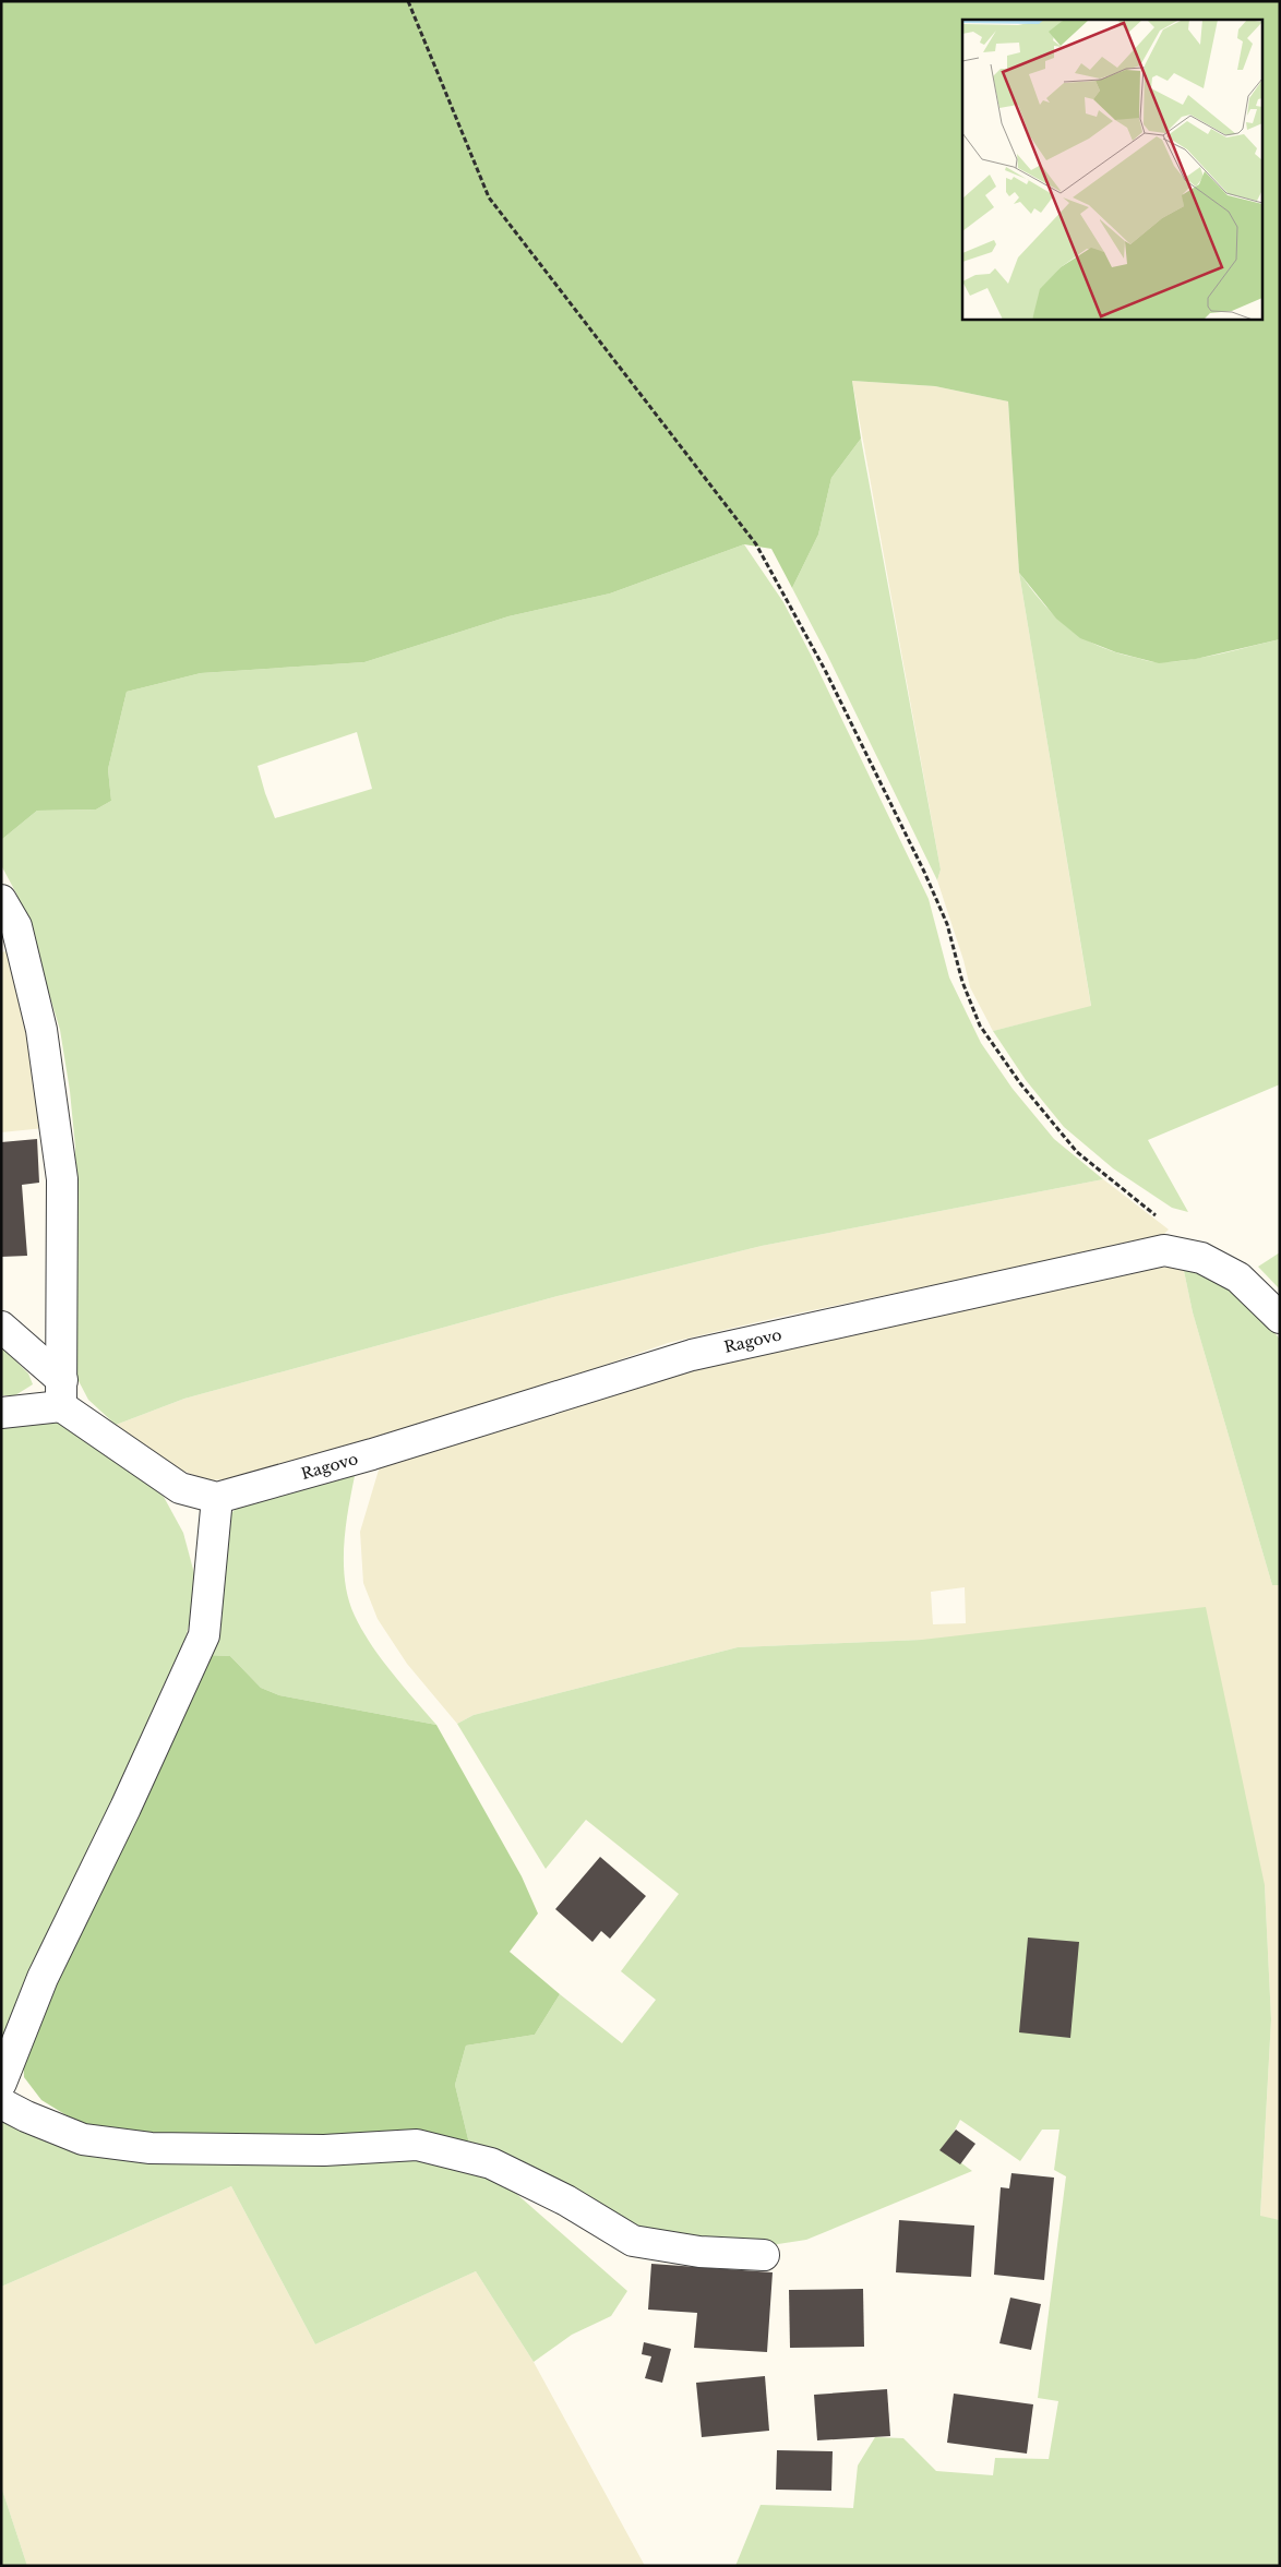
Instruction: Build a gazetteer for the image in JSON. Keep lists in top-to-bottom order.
{
  "streets": {
    "street": ["Ragovo"]
  }
}
